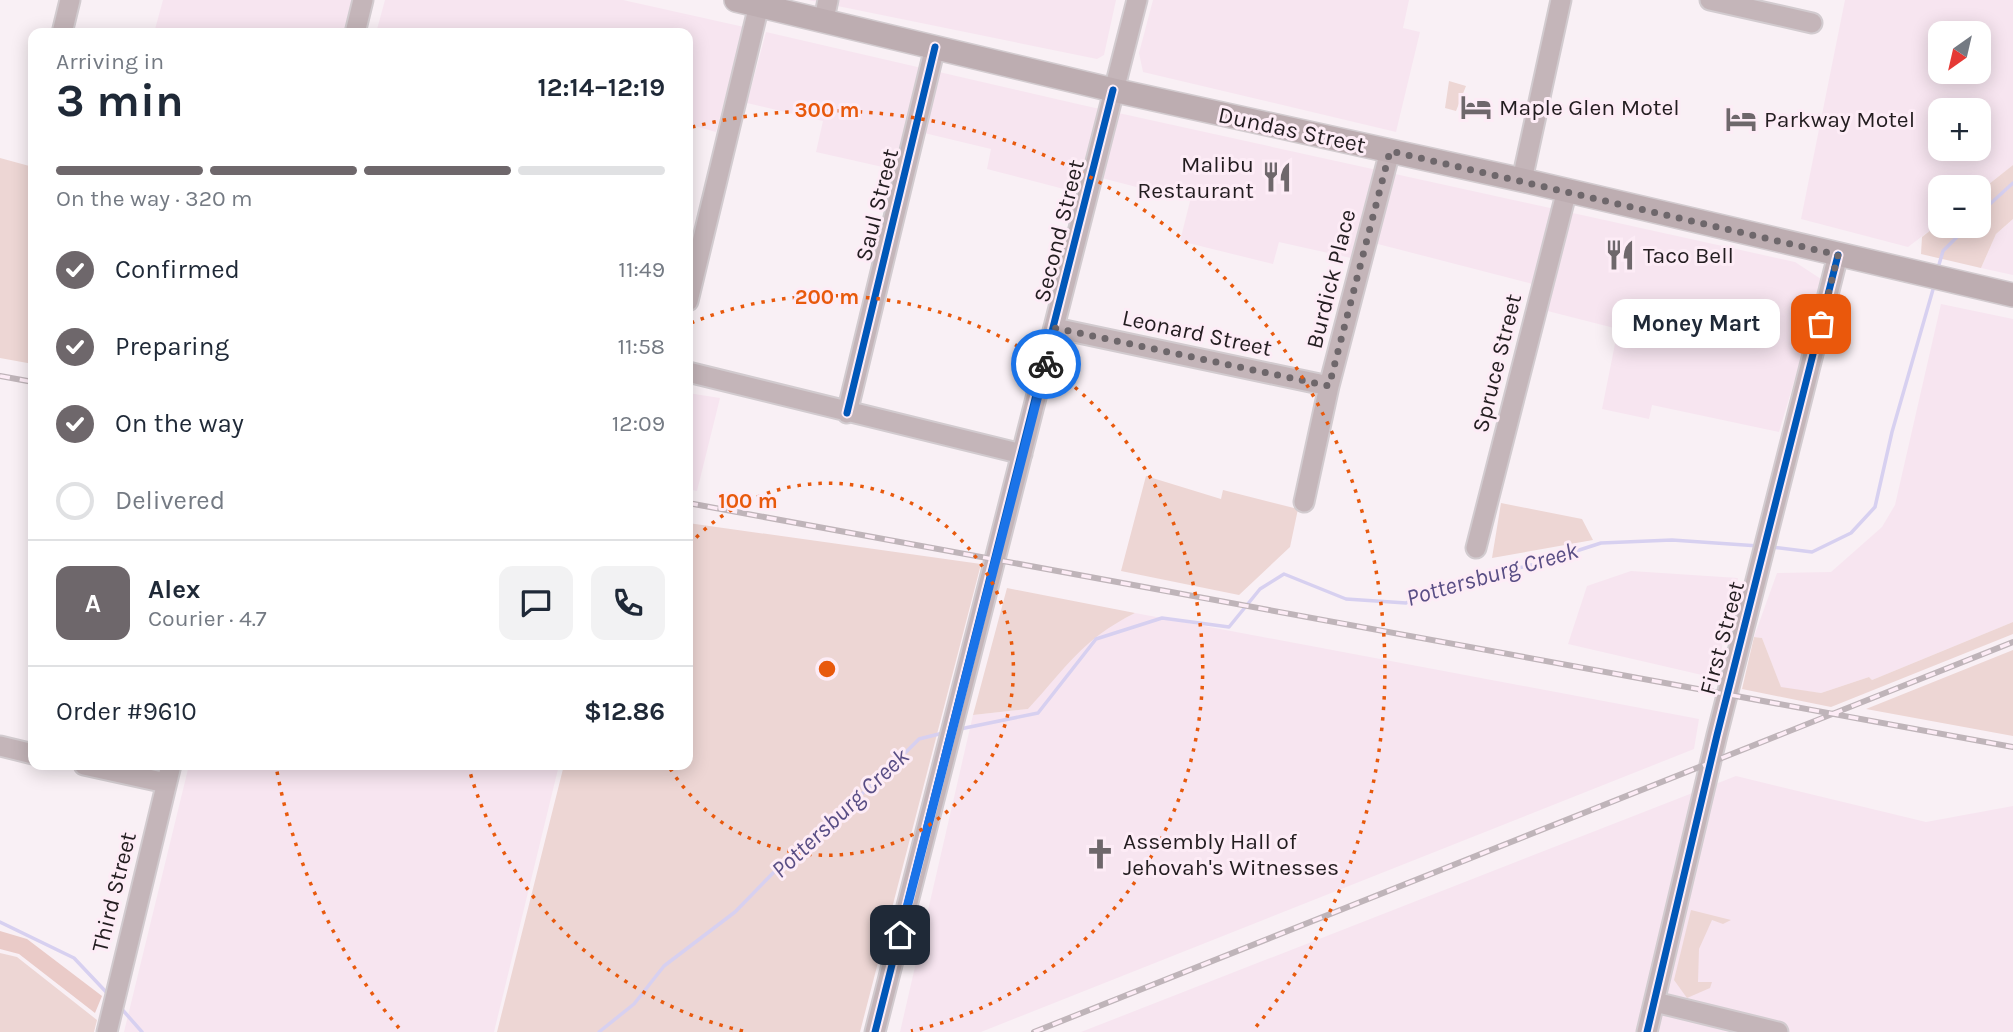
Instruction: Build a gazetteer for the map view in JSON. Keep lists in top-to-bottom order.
{
  "streets": {
    "main road": ["Dundas Street"],
    "street": [
      "Saul Street",
      "Second Street",
      "Burdick Place",
      "Leonard Street",
      "Spruce Street",
      "First Street",
      "Third Street"
    ]
  },
  "crossings": [
    ["Dundas Street", "Saul Street"],
    ["Dundas Street", "Second Street"],
    ["Dundas Street", "Burdick Place"],
    ["Dundas Street", "Spruce Street"],
    ["Dundas Street", "First Street"],
    ["Second Street", "Leonard Street"],
    ["Burdick Place", "Leonard Street"]
  ],
  "water": ["Pottersburg Creek"],
  "places": {
    "hotel": ["Maple Glen Motel", "Parkway Motel"],
    "restaurant": ["Malibu Restaurant", "Taco Bell"],
    "other": ["Money Mart"],
    "church": ["Assembly Hall of Jehovah's Witnesses"]
  },
  "north": "bottom left",
  "page": {
    "map_buttons": ["+", "−"],
    "heading": ["3 min", "Arriving in", "12:14–12:19"],
    "panel": [
      "Alex",
      "Courier · 4.7",
      "Order #9610",
      "$12.86"
    ],
    "bar": "On the way · 320 m",
    "list": [
      ["Confirmed", "11:49"],
      ["Preparing", "11:58"],
      ["On the way", "12:09"],
      "Delivered"
    ],
    "bubble": "Money Mart",
    "round": "A"
  },
  "rings": ["300 m", "200 m", "100 m"]
}
